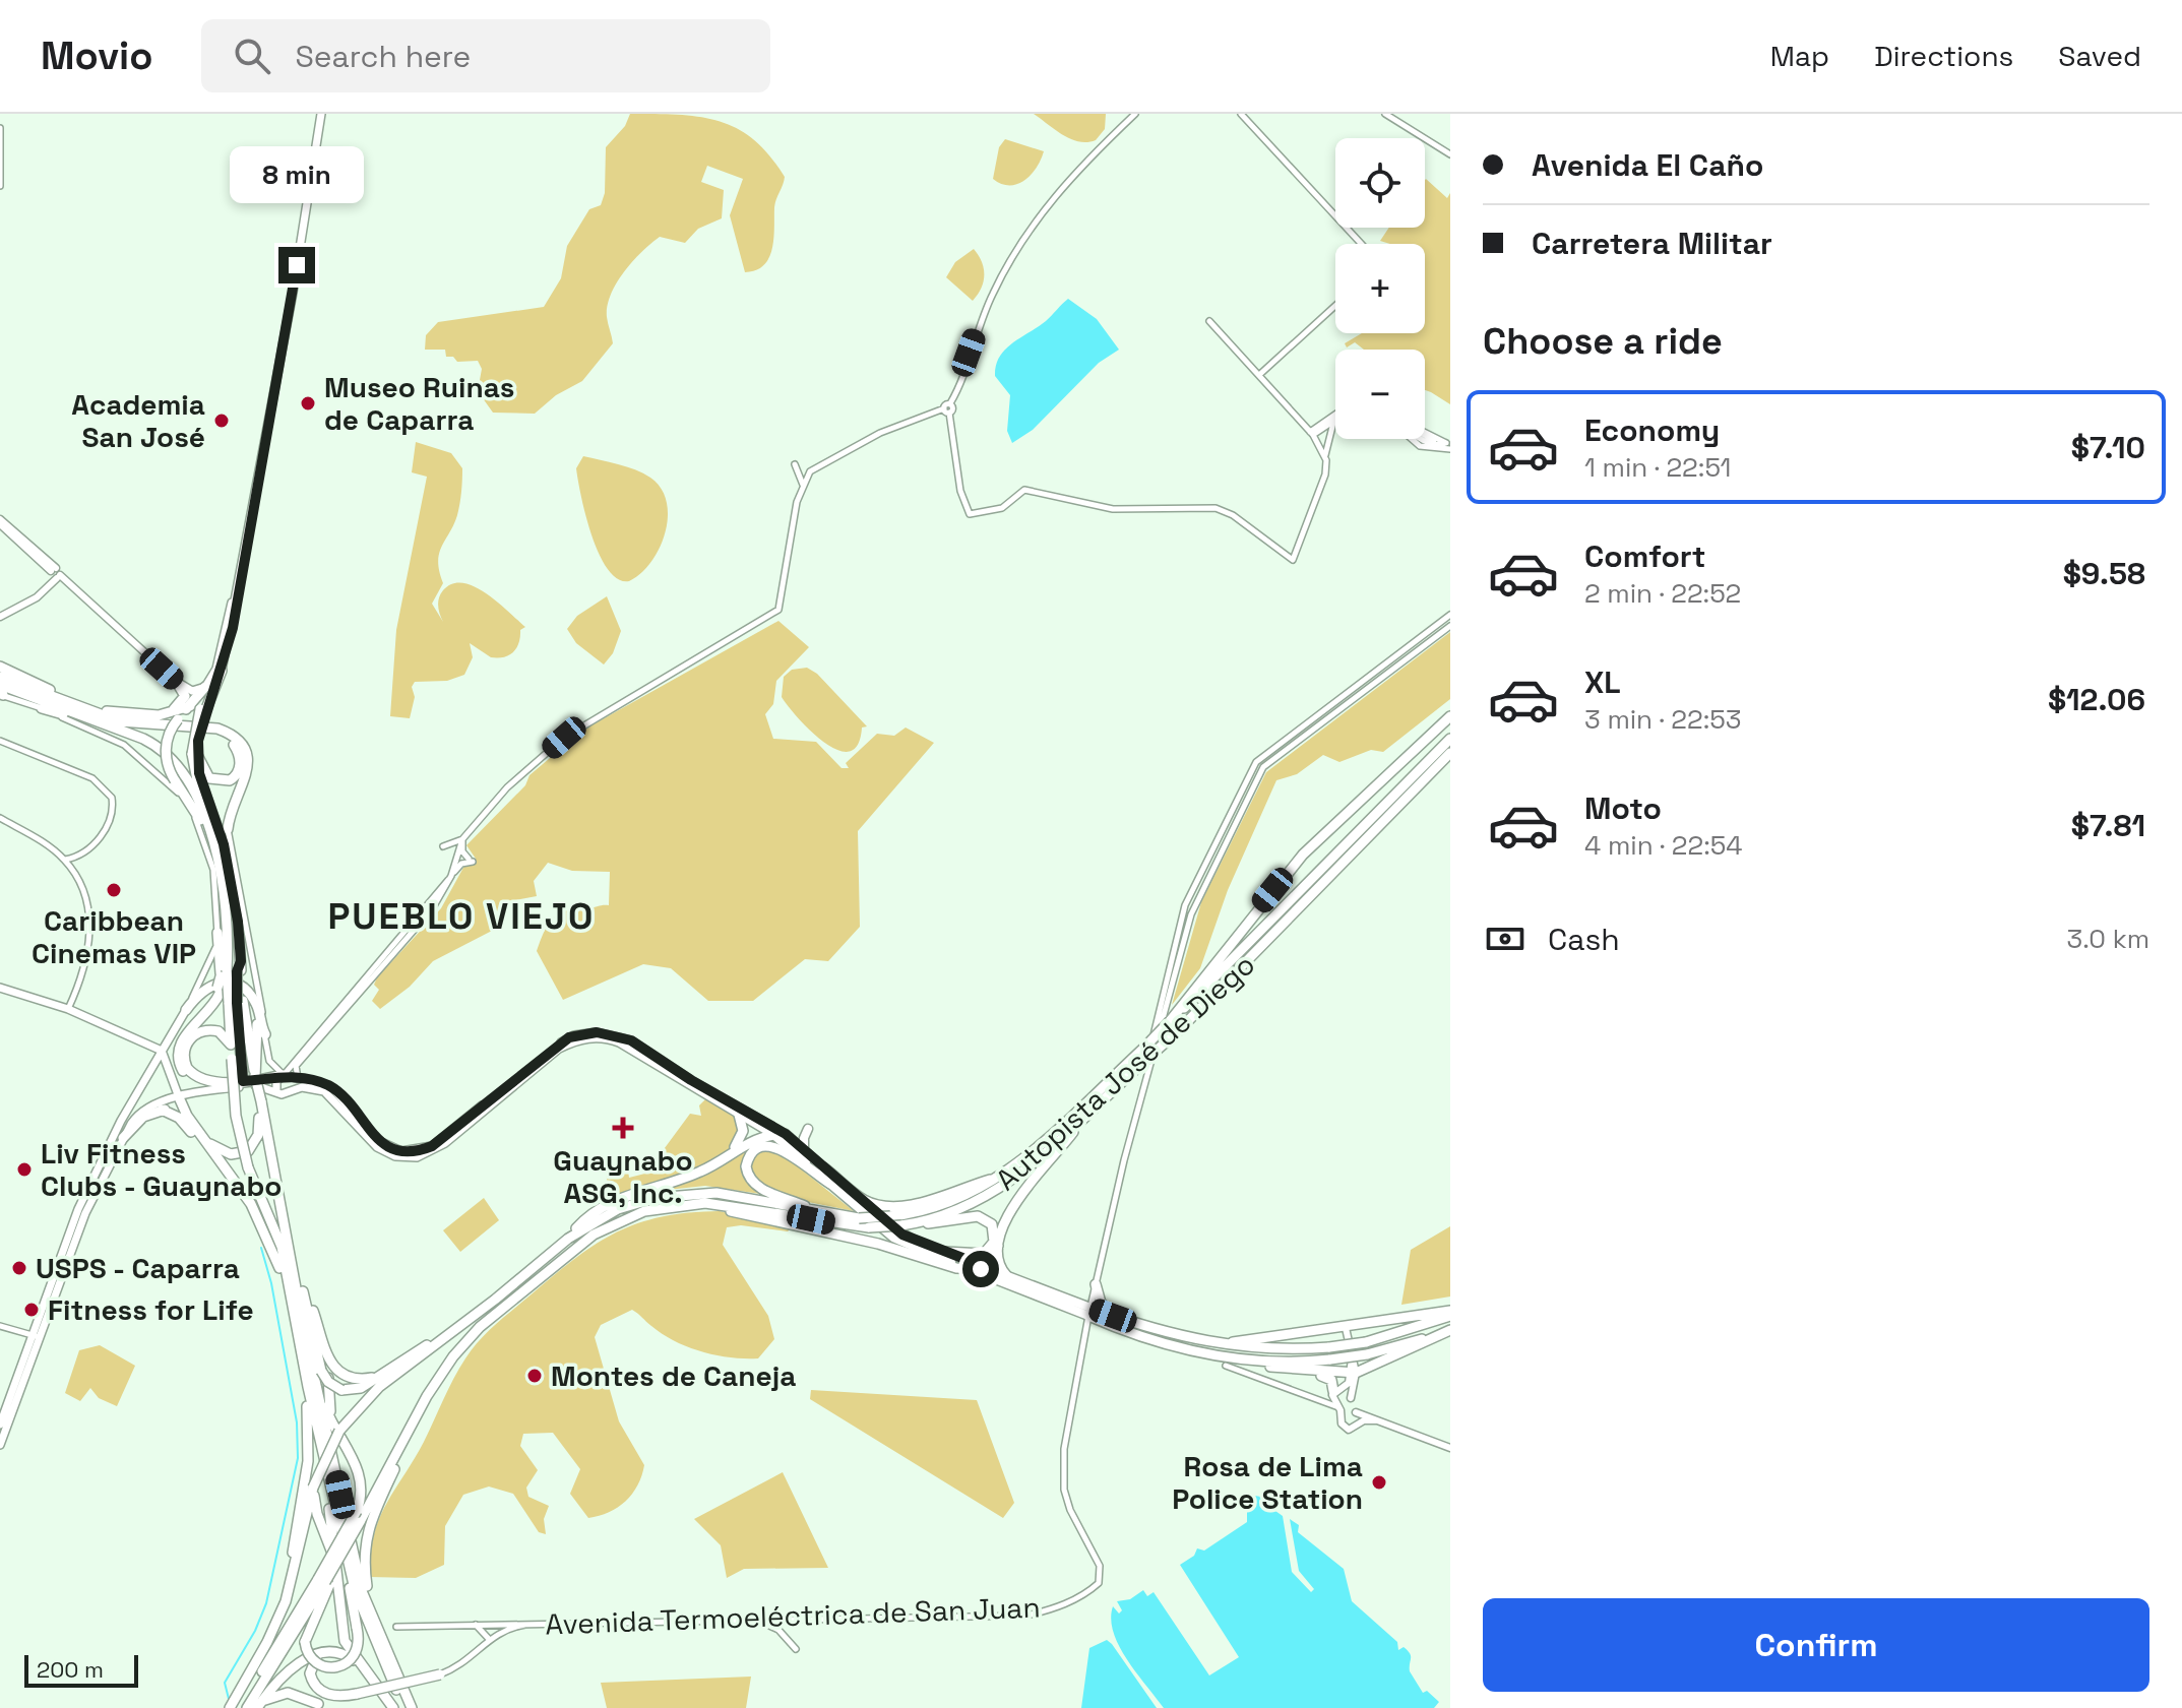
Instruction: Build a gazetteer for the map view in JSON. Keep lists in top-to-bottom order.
{
  "streets": {
    "highway": ["Autopista José de Diego"],
    "street": ["Avenida Termoeléctrica de San Juan"]
  },
  "districts": ["PUEBLO VIEJO"],
  "places": {
    "other": [
      "Museo Ruinas de Caparra",
      "Academia San José",
      "Caribbean Cinemas VIP",
      "Liv Fitness Clubs - Guaynabo",
      "USPS - Caparra",
      "Fitness for Life",
      "Montes de Caneja",
      "Rosa de Lima Police Station"
    ],
    "health": ["Guaynabo ASG, Inc."]
  },
  "scale_bar": "200 m",
  "page": {
    "header": "Movio",
    "search": "Search here",
    "nav": ["Map", "Directions", "Saved"],
    "banner": ["Avenida El Caño", "Carretera Militar"],
    "map_buttons": ["+", "−"],
    "bubble": "8 min",
    "heading": "Choose a ride",
    "list": [
      {
        "name": "Economy",
        "note": "1 min · 22:51",
        "value": "$7.10"
      },
      {
        "name": "Comfort",
        "note": "2 min · 22:52",
        "value": "$9.58"
      },
      {
        "name": "XL",
        "note": "3 min · 22:53",
        "value": "$12.06"
      },
      {
        "name": "Moto",
        "note": "4 min · 22:54",
        "value": "$7.81"
      }
    ],
    "pay": ["Cash", "3.0 km"],
    "buttons": "Confirm",
    "scale": "200 m"
  }
}
